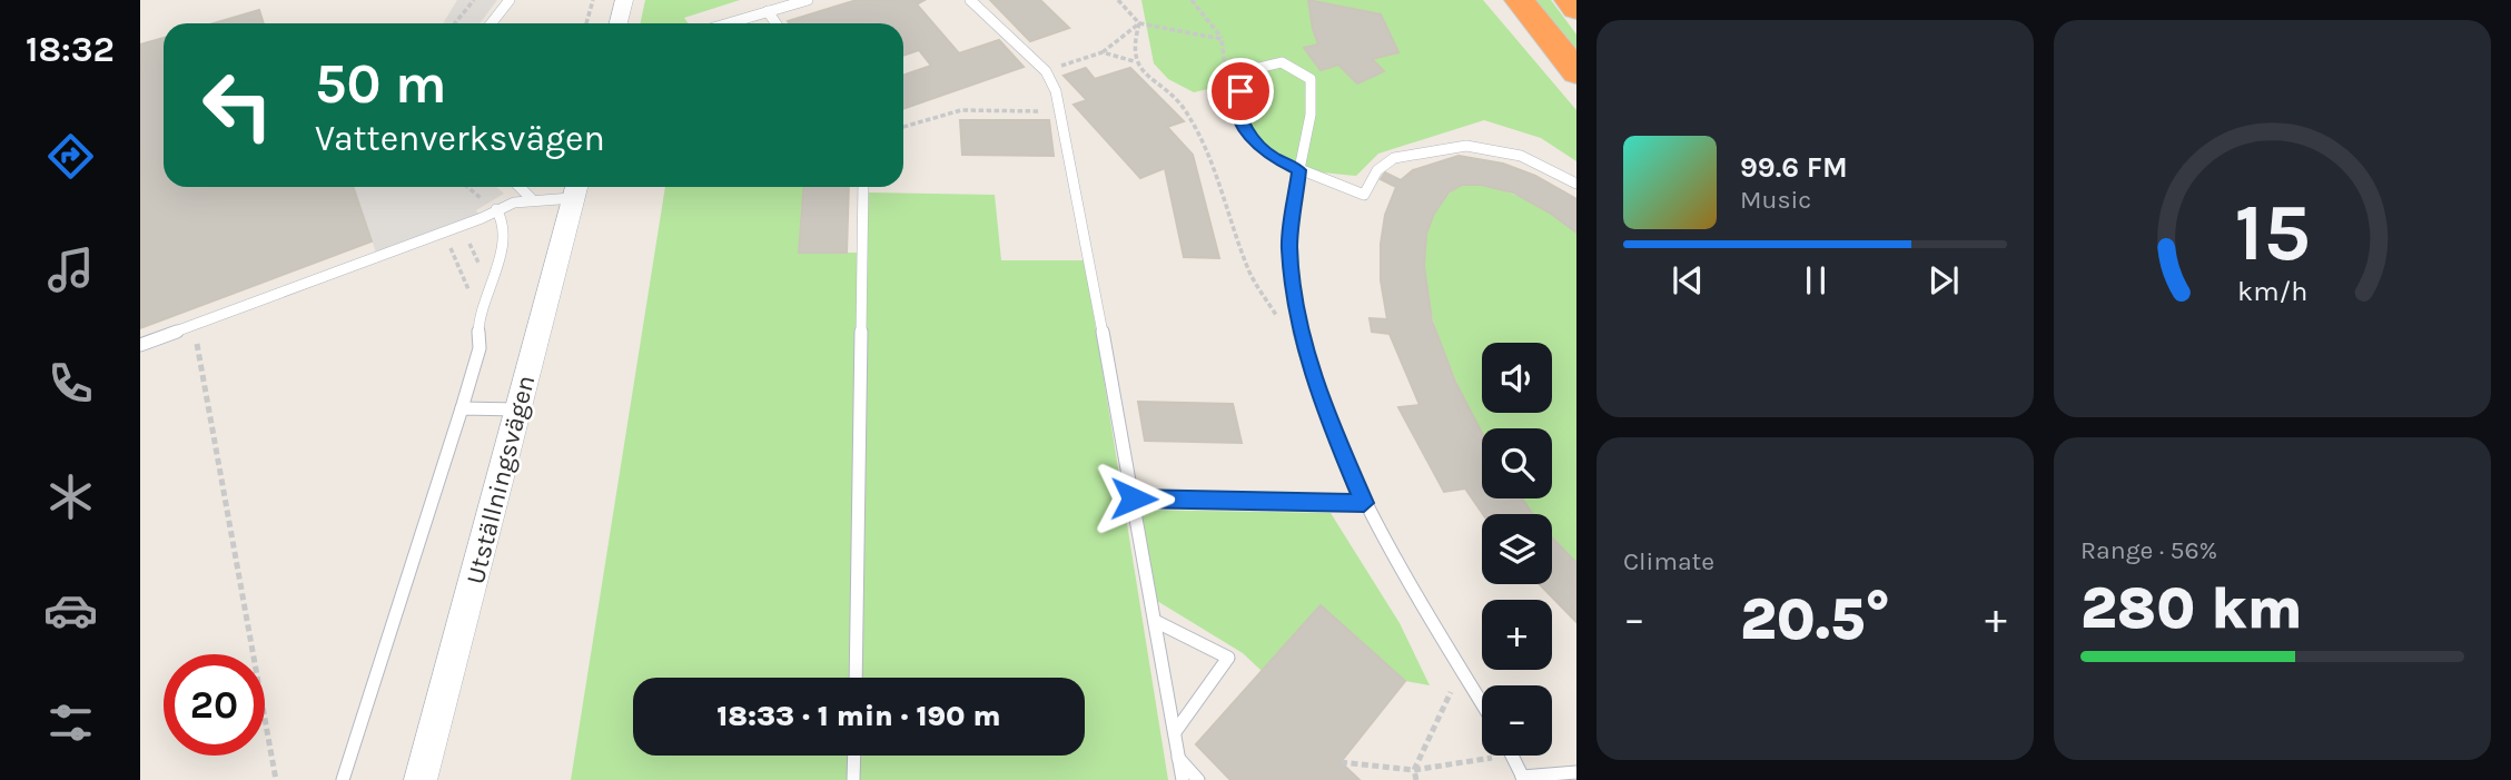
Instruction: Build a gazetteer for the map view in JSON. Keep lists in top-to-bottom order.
{
  "streets": {
    "street": ["Utställningsvägen"]
  },
  "page": {
    "tabs": "18:32",
    "turn": ["50 m", "Vattenverksvägen"],
    "song": ["99.6 FM", "Music"],
    "map_buttons": ["+", "−"],
    "tile": [
      "Climate",
      ["Range · 56%", "280 km"]
    ],
    "heat": ["−", "20.5°", "+"],
    "limit": "20",
    "trip": "18:33 · 1 min · 190 m",
    "gauge": ["15", "km/h"]
  }
}
